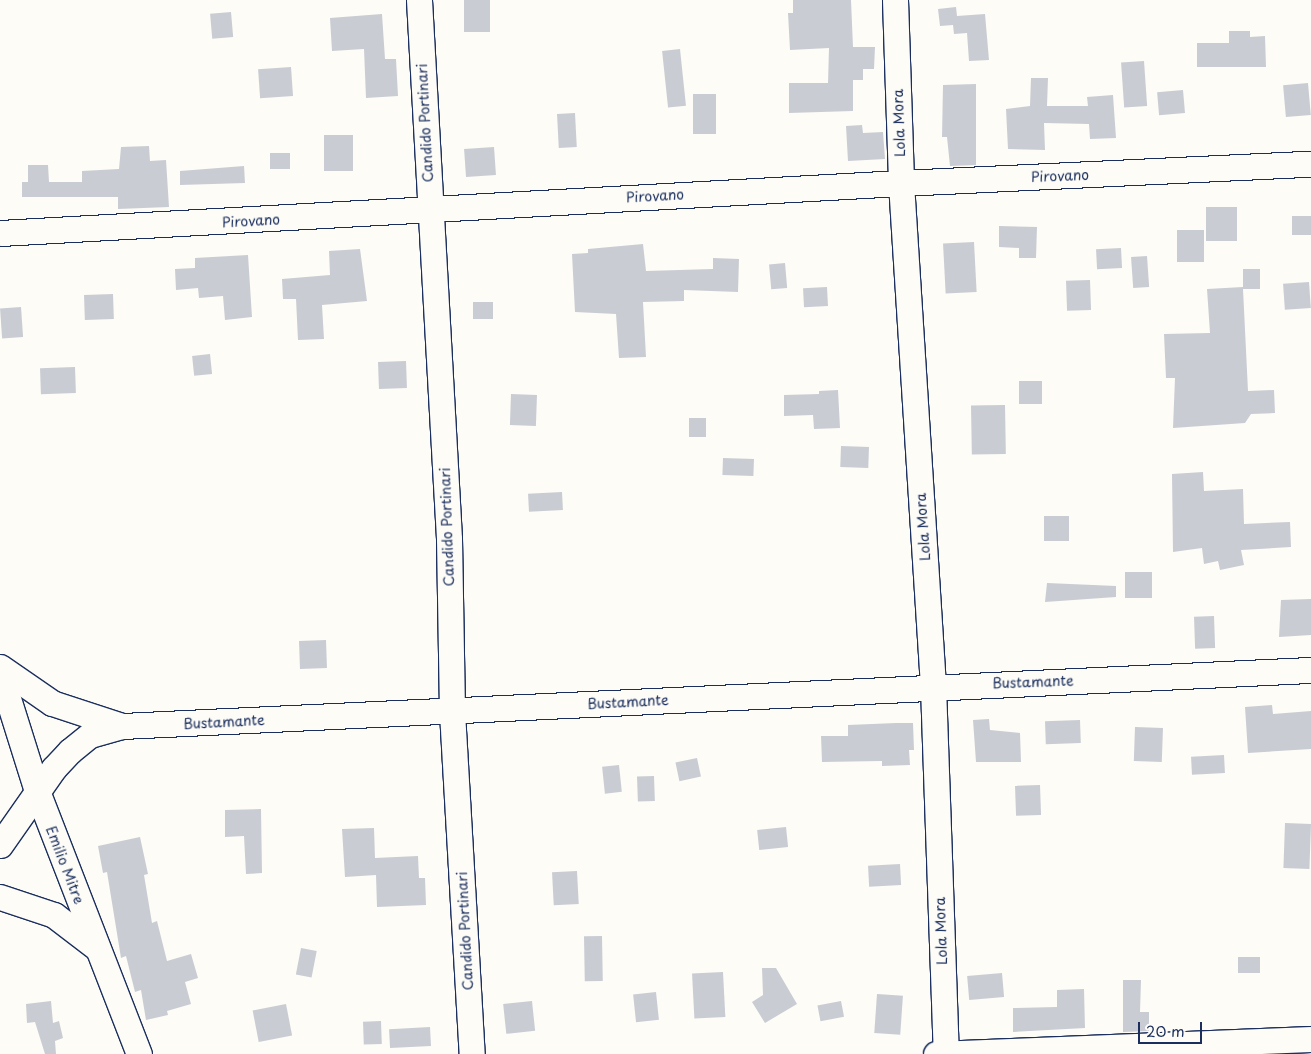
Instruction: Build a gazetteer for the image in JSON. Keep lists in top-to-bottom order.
{
  "streets": {
    "street": [
      "Candido Portinari",
      "Lola Mora",
      "Pirovano",
      "Bustamante",
      "Emilio Mitre"
    ]
  },
  "crossings": [
    ["Candido Portinari", "Pirovano"],
    ["Candido Portinari", "Bustamante"],
    ["Lola Mora", "Pirovano"],
    ["Lola Mora", "Bustamante"],
    ["Bustamante", "Emilio Mitre"]
  ],
  "scale_bar": "20 m"
}
